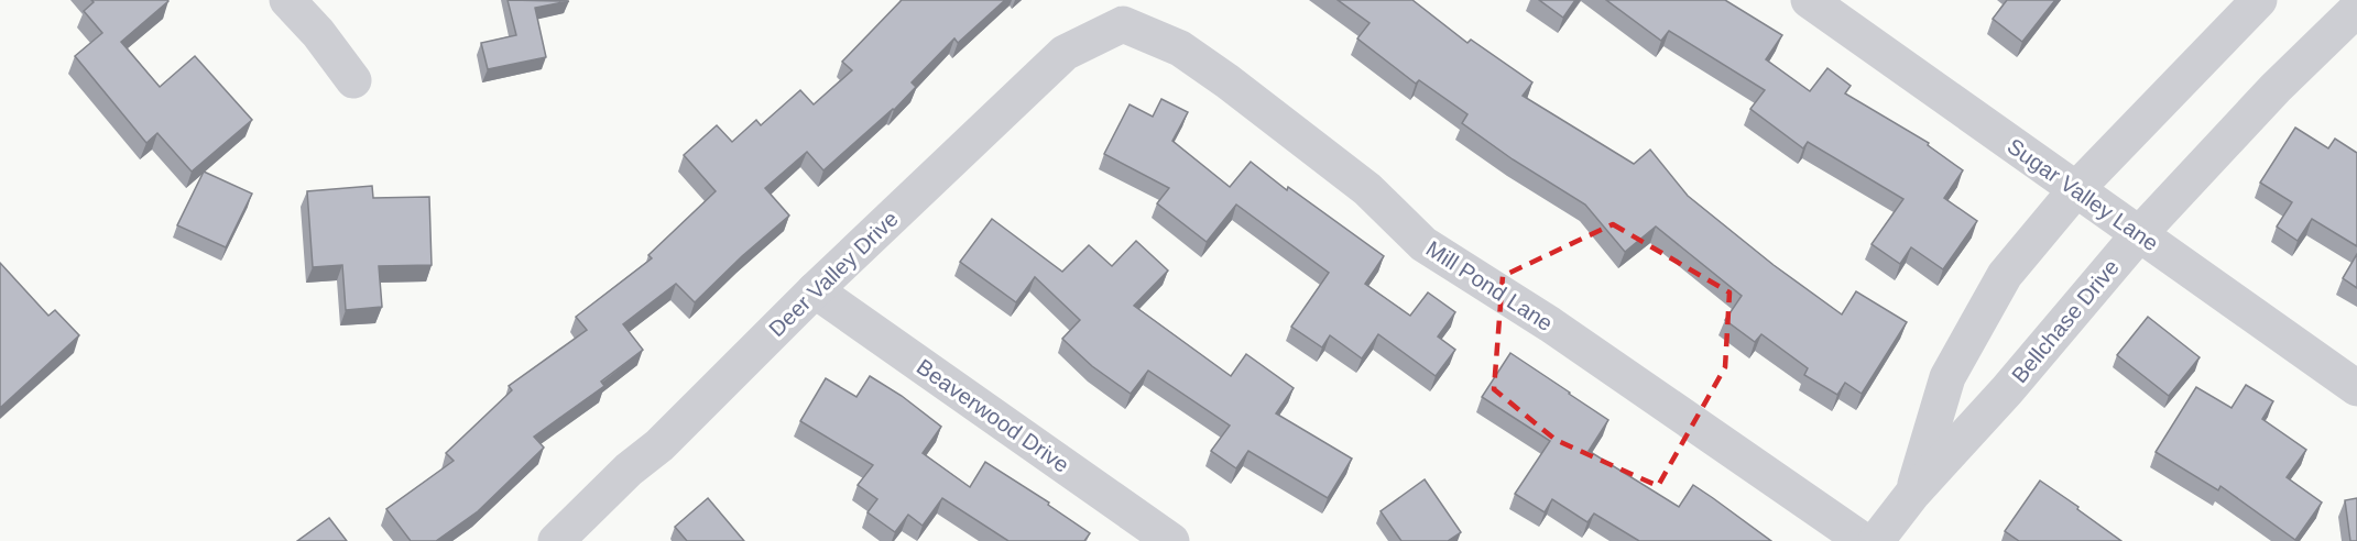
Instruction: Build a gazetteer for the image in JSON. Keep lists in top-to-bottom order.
{
  "streets": {
    "street": [
      "Sugar Valley Lane",
      "Deer Valley Drive",
      "Mill Pond Lane",
      "Bellchase Drive",
      "Beaverwood Drive"
    ]
  },
  "crossings": [
    ["Sugar Valley Lane", "Bellchase Drive"],
    ["Deer Valley Drive", "Mill Pond Lane"],
    ["Deer Valley Drive", "Beaverwood Drive"]
  ]
}
